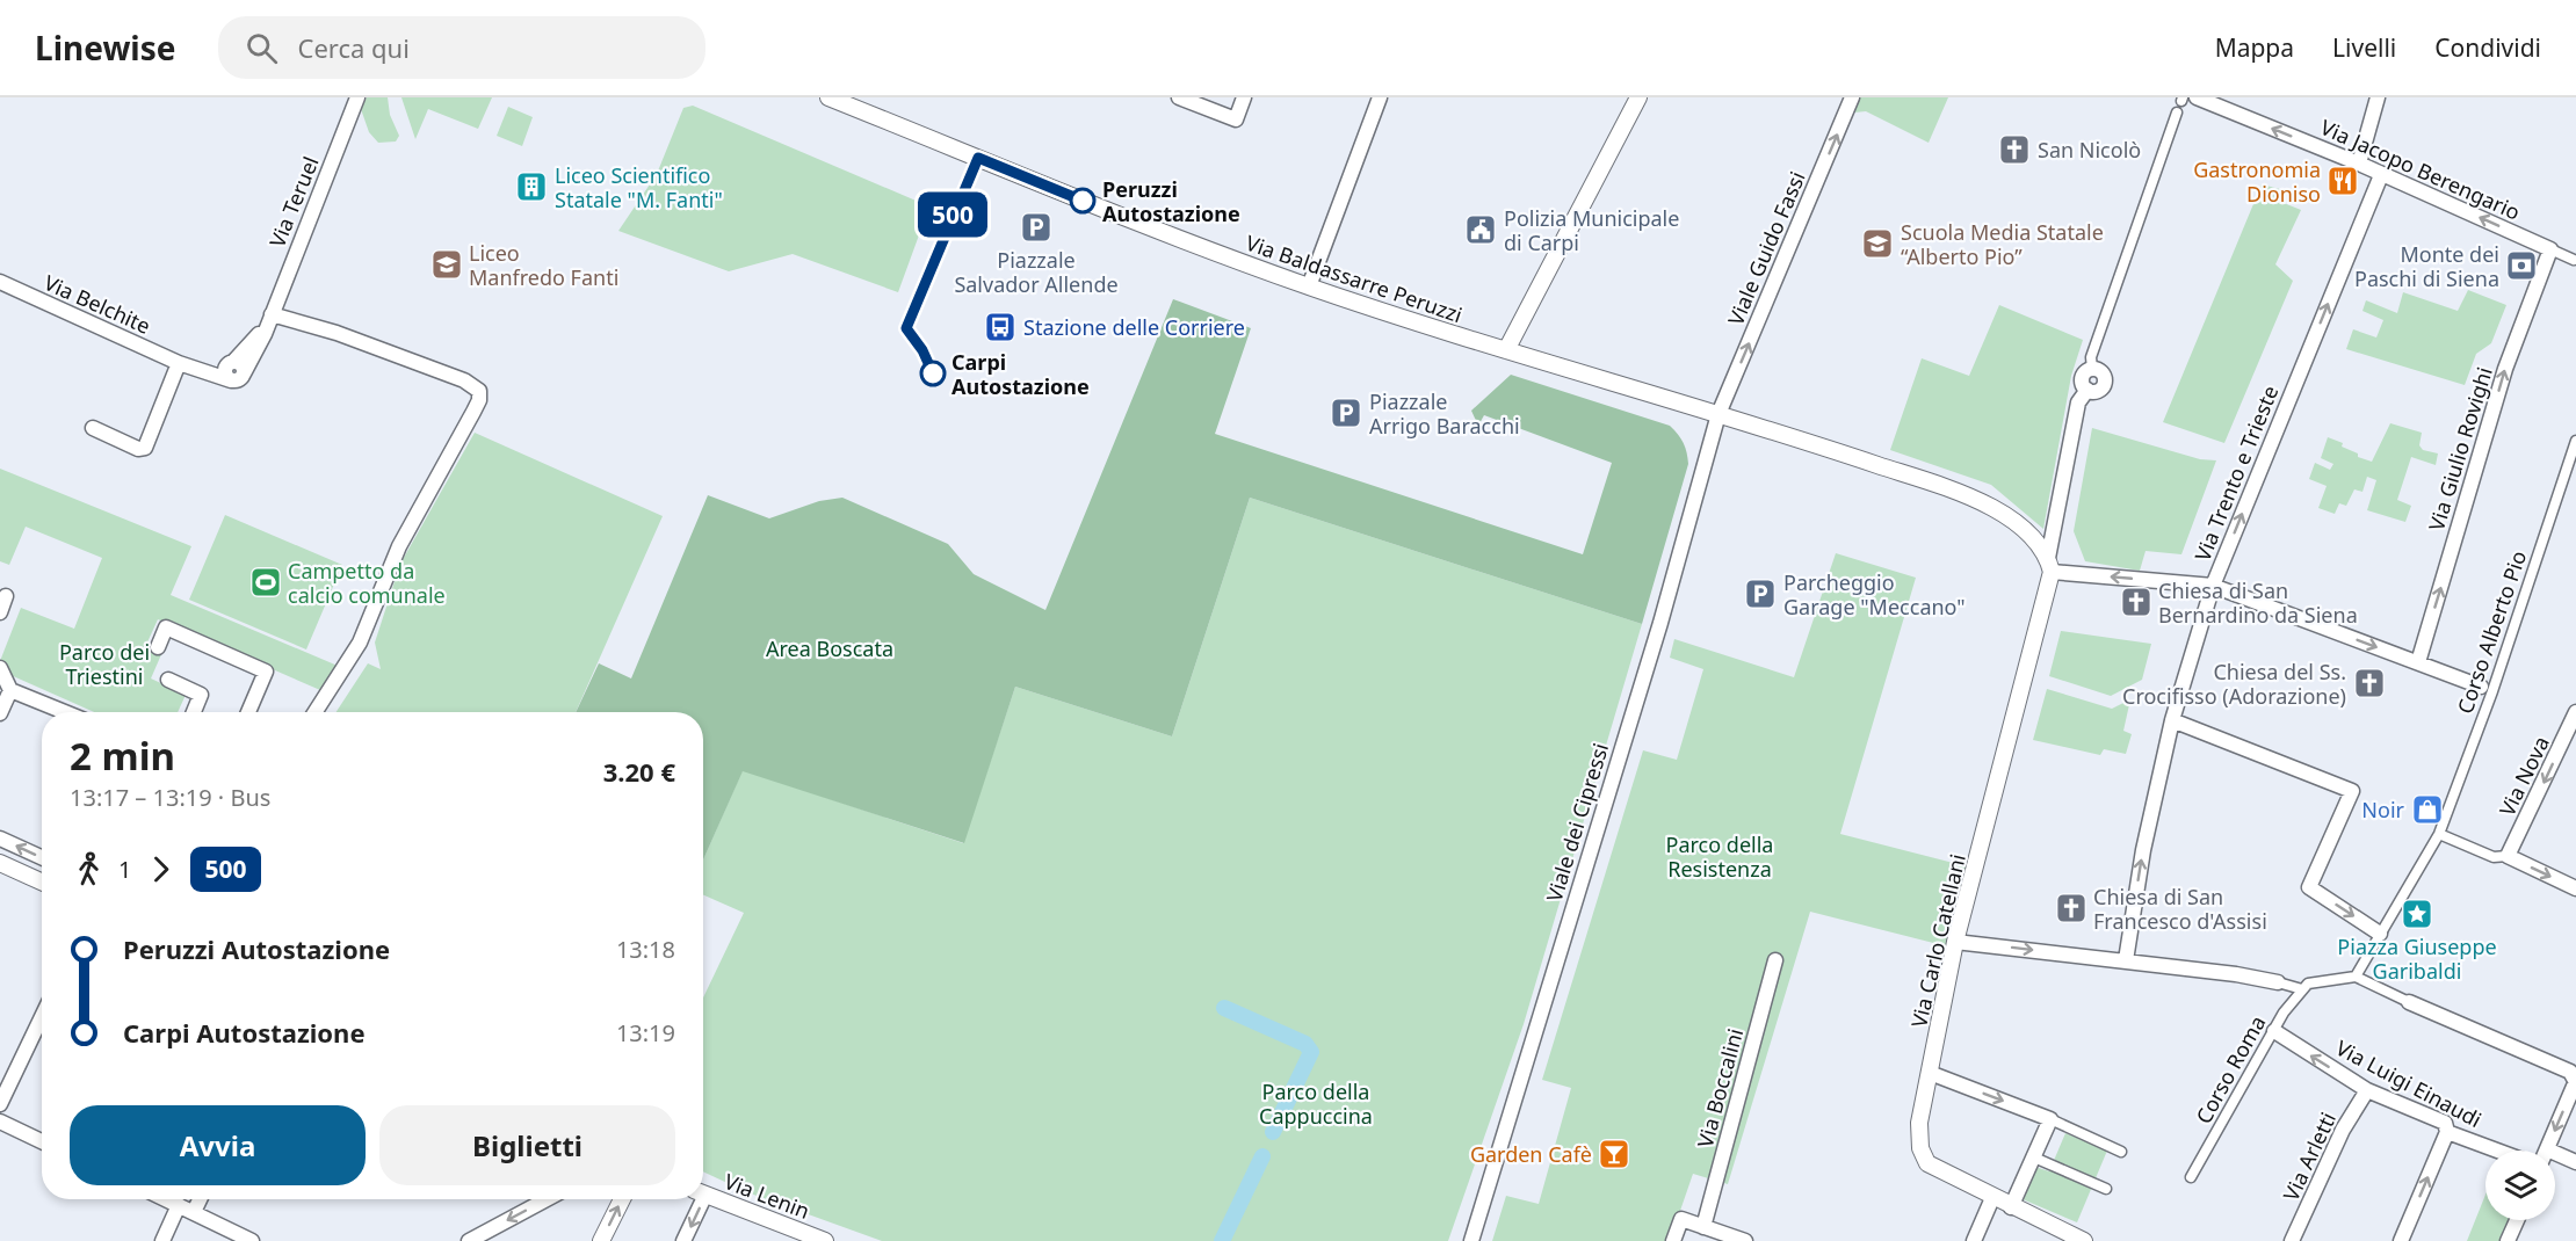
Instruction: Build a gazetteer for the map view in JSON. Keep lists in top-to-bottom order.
{
  "streets": {
    "street": [
      "Via Jacopo Berengario",
      "Via Teruel",
      "Viale Guido Fassi",
      "Via Baldassarre Peruzzi",
      "Via Belchite",
      "Via Giulio Rovighi",
      "Via Trento e Trieste",
      "Corso Alberto Pio",
      "Via Nova",
      "Viale dei Cipressi",
      "Via Carlo Catellani",
      "Corso Roma",
      "Via Luigi Einaudi",
      "Via Boccalini",
      "Via Arletti",
      "Via Lenin"
    ]
  },
  "crossings": [
    ["Via Jacopo Berengario", "Via Giulio Rovighi"],
    ["Via Jacopo Berengario", "Via Trento e Trieste"],
    ["Viale Guido Fassi", "Via Baldassarre Peruzzi"],
    ["Viale Guido Fassi", "Viale dei Cipressi"],
    ["Via Baldassarre Peruzzi", "Viale dei Cipressi"],
    ["Corso Roma", "Via Luigi Einaudi"],
    ["Via Luigi Einaudi", "Via Arletti"]
  ],
  "one_way": [
    "Via Jacopo Berengario",
    "Viale Guido Fassi",
    "Via Giulio Rovighi",
    "Via Trento e Trieste",
    "Via Nova"
  ],
  "parks": [
    "Area Boscata",
    "Parco dei Triestini",
    "Parco della Resistenza",
    "Parco della Cappuccina"
  ],
  "places": {
    "church": [
      "San Nicolò",
      "Chiesa di San Bernardino da Siena",
      "Chiesa del Ss. Crocifisso (Adorazione)",
      "Chiesa di San Francesco d'Assisi"
    ],
    "restaurant": ["Gastronomia Dioniso"],
    "building": ["Liceo Scientifico Statale \"M. Fanti\""],
    "other": ["Peruzzi Autostazione", "Carpi Autostazione"],
    "parking": ["Piazzale Salvador Allende", "Piazzale Arrigo Baracchi", "Parcheggio Garage \"Meccano\""],
    "public building": ["Polizia Municipale di Carpi"],
    "school or university": ["Scuola Media Statale “Alberto Pio”", "Liceo Manfredo Fanti"],
    "bank": ["Monte dei Paschi di Siena"],
    "bus stop": ["Stazione delle Corriere"],
    "sports": ["Campetto da calcio comunale"],
    "shop": ["Noir"],
    "place": ["Piazza Giuseppe Garibaldi"],
    "bar": ["Garden Cafè"]
  },
  "lines": ["bus line 500"],
  "page": {
    "header": "Linewise",
    "search": "Cerca qui",
    "nav": ["Mappa", "Livelli", "Condividi"],
    "on_map": "500",
    "heading": ["2 min", "13:17 – 13:19 · Bus", "3.20 €"],
    "legs": ["1", "500"],
    "list": [
      {
        "name": "Peruzzi Autostazione",
        "value": "13:18"
      },
      {
        "name": "Carpi Autostazione",
        "value": "13:19"
      }
    ],
    "buttons": ["Avvia", "Biglietti"]
  }
}
